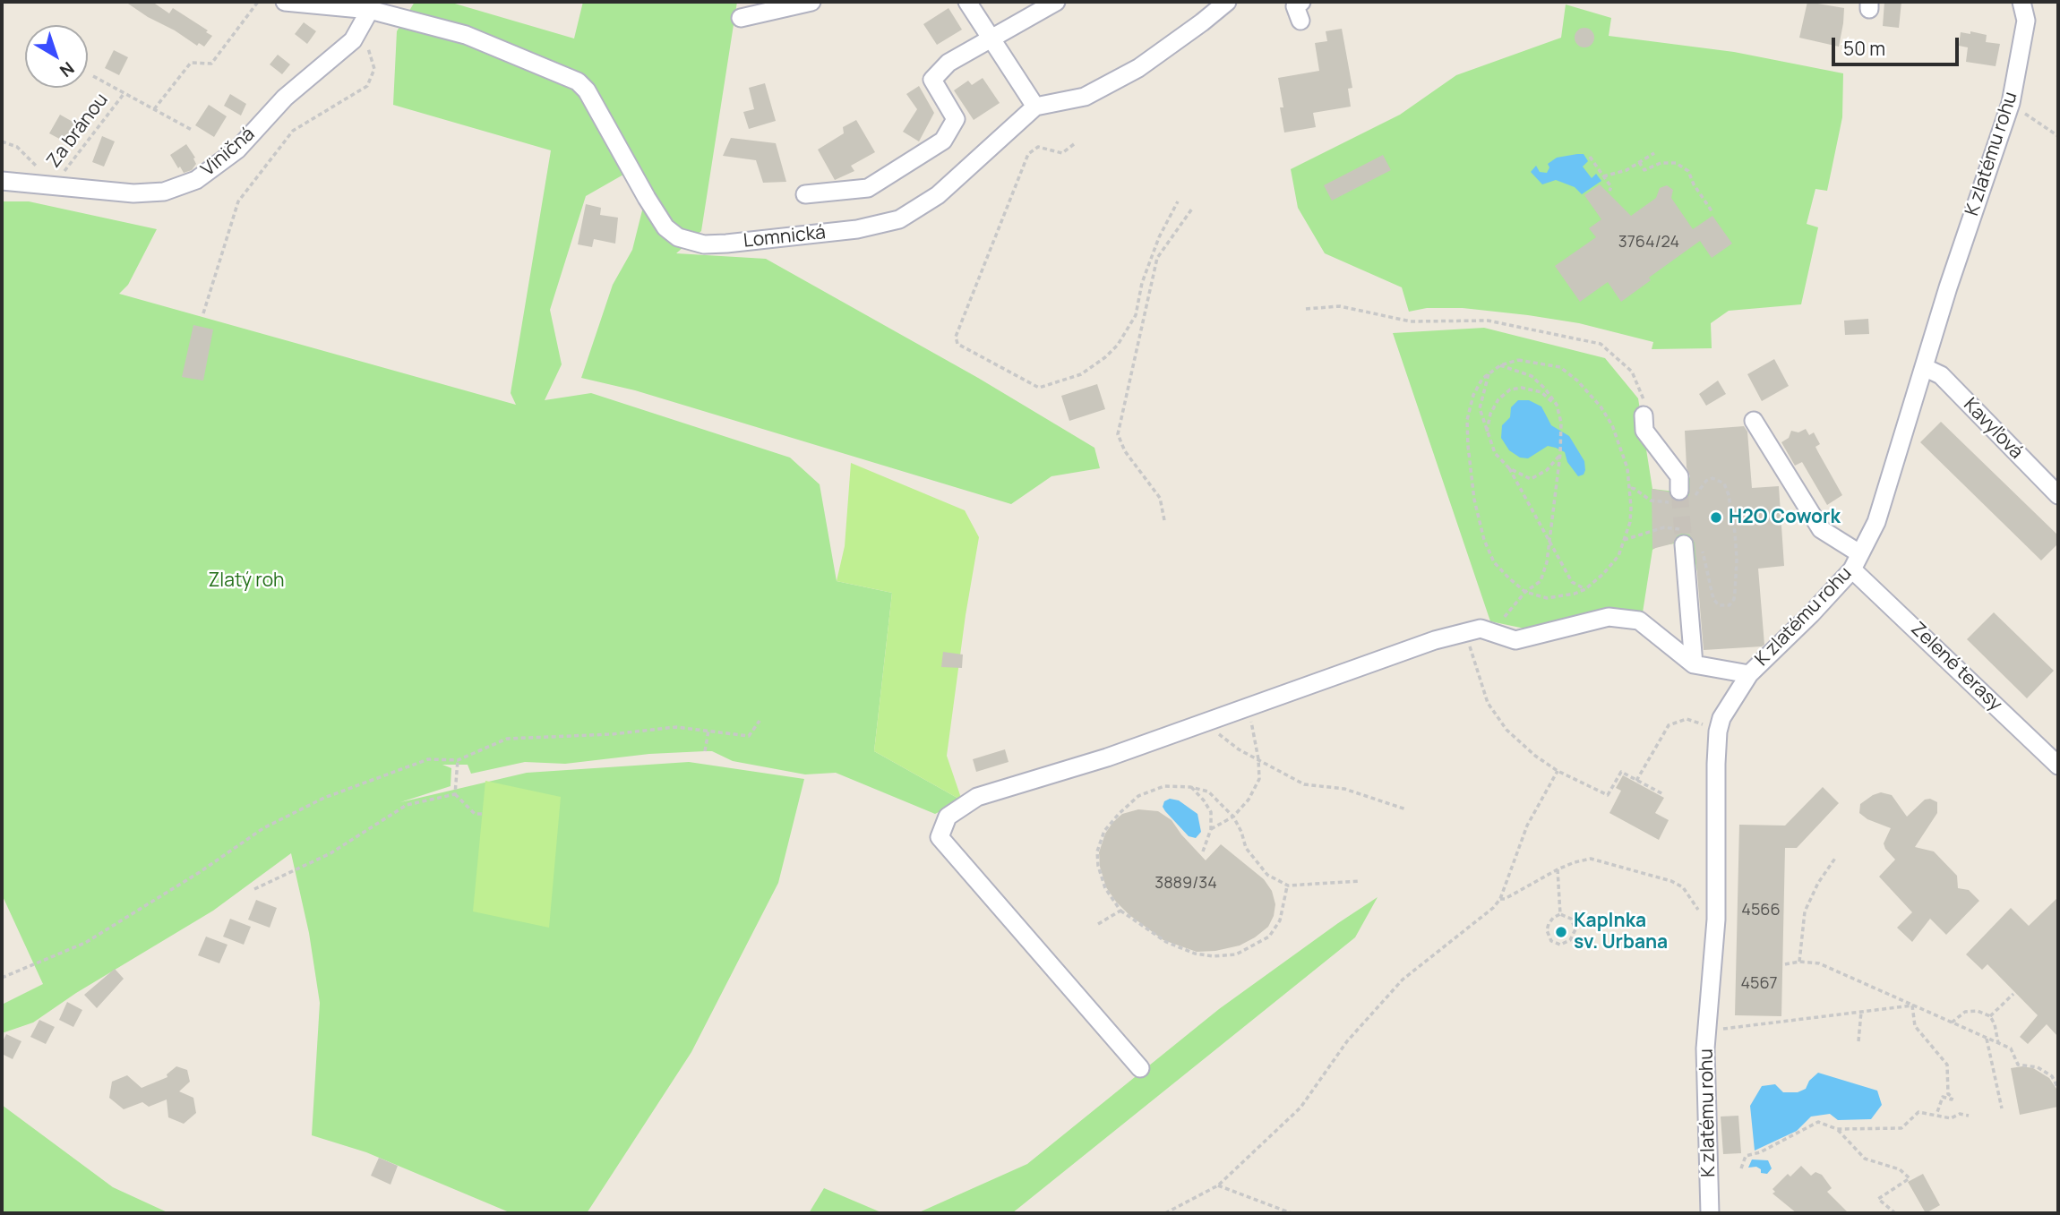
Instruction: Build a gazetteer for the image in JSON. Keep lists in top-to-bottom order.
{
  "streets": {
    "street": [
      "Viničná",
      "K zlatému rohu",
      "Lomnická",
      "Kavyľová",
      "Zelené terasy"
    ],
    "path": ["Za bránou"]
  },
  "crossings": [
    ["Za bránou", "Viničná"],
    ["Viničná", "Lomnická"],
    ["K zlatému rohu", "Kavyľová"],
    ["K zlatému rohu", "Zelené terasy"]
  ],
  "parks": ["Zlatý roh"],
  "places": ["H2O Cowork", "Kaplnka sv. Urbana"],
  "house_numbers": [
    "3764/24",
    "3889/34",
    "4566",
    "4567"
  ],
  "scale_bar": "50 m",
  "north": "bottom right"
}
